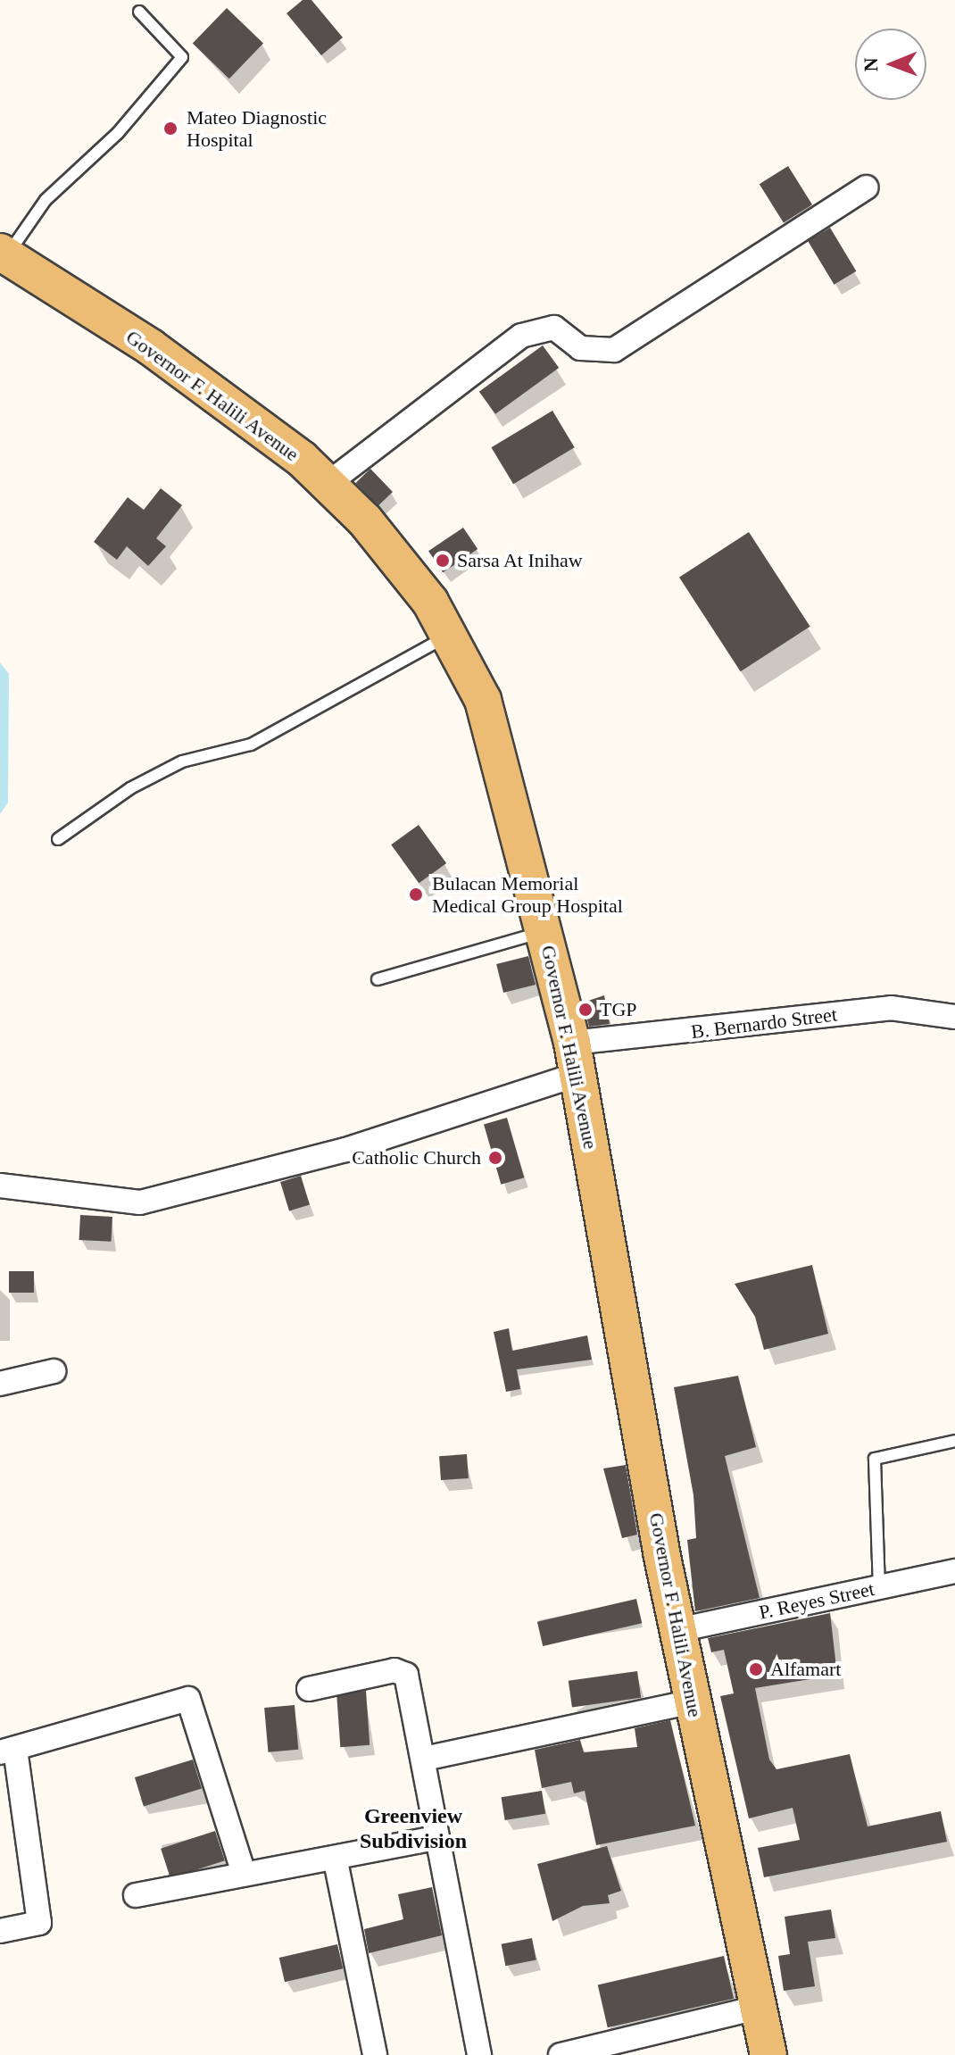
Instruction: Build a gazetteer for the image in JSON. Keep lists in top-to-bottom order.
{
  "streets": {
    "main road": ["Governor F. Halili Avenue"],
    "street": ["B. Bernardo Street", "P. Reyes Street"]
  },
  "crossings": [
    ["Governor F. Halili Avenue", "B. Bernardo Street"],
    ["Governor F. Halili Avenue", "P. Reyes Street"]
  ],
  "districts": ["Greenview Subdivision"],
  "places": [
    "Mateo Diagnostic Hospital",
    "Sarsa At Inihaw",
    "Bulacan Memorial Medical Group Hospital",
    "TGP",
    "Catholic Church",
    "Alfamart"
  ],
  "north": "left"
}
